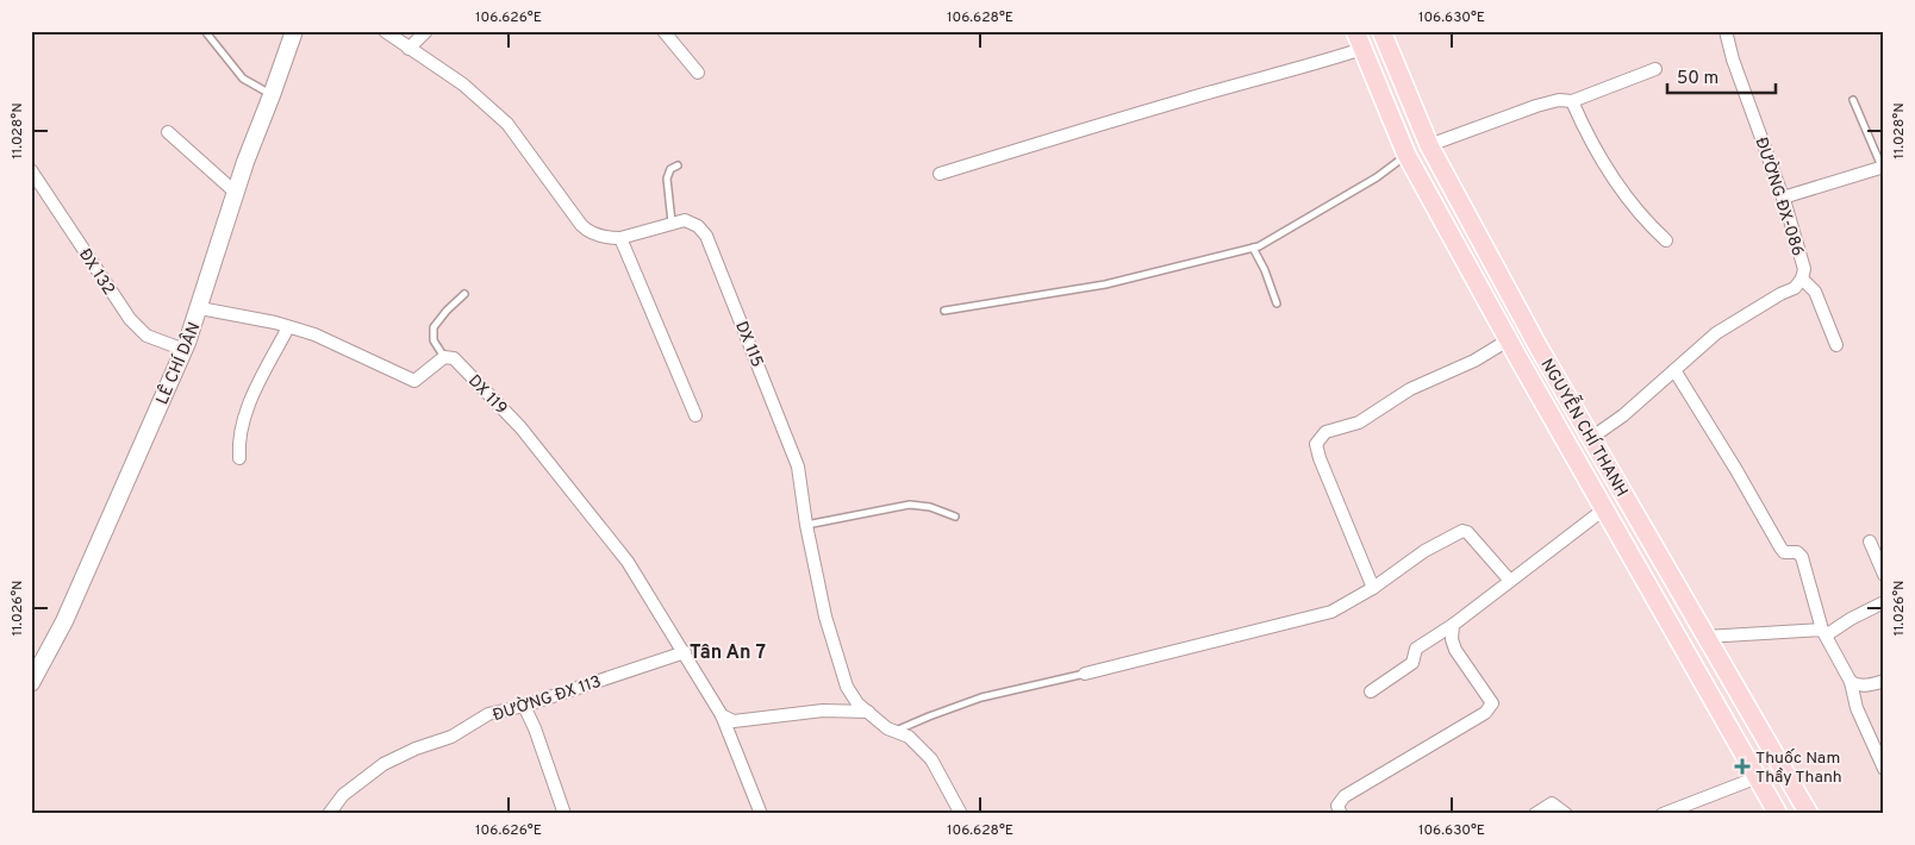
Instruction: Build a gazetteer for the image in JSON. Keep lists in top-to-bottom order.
{
  "streets": {
    "main road": ["NGUYỄN CHÍ THANH"],
    "street": [
      "ĐƯỜNG ĐX-086",
      "ĐX 132",
      "DX 115",
      "LÊ CHÍ DÂN",
      "DX 119",
      "ĐƯỜNG ĐX 113"
    ]
  },
  "crossings": [
    ["ĐƯỜNG ĐX-086", "NGUYỄN CHÍ THANH"],
    ["ĐX 132", "LÊ CHÍ DÂN"],
    ["DX 119", "ĐƯỜNG ĐX 113"]
  ],
  "districts": ["Tân An 7"],
  "places": {
    "health": ["Thuốc Nam Thầy Thanh"]
  },
  "scale_bar": "50 m",
  "coordinates": [
    "106.626°E",
    "106.628°E",
    "106.630°E",
    "11.028°N",
    "11.026°N"
  ]
}
